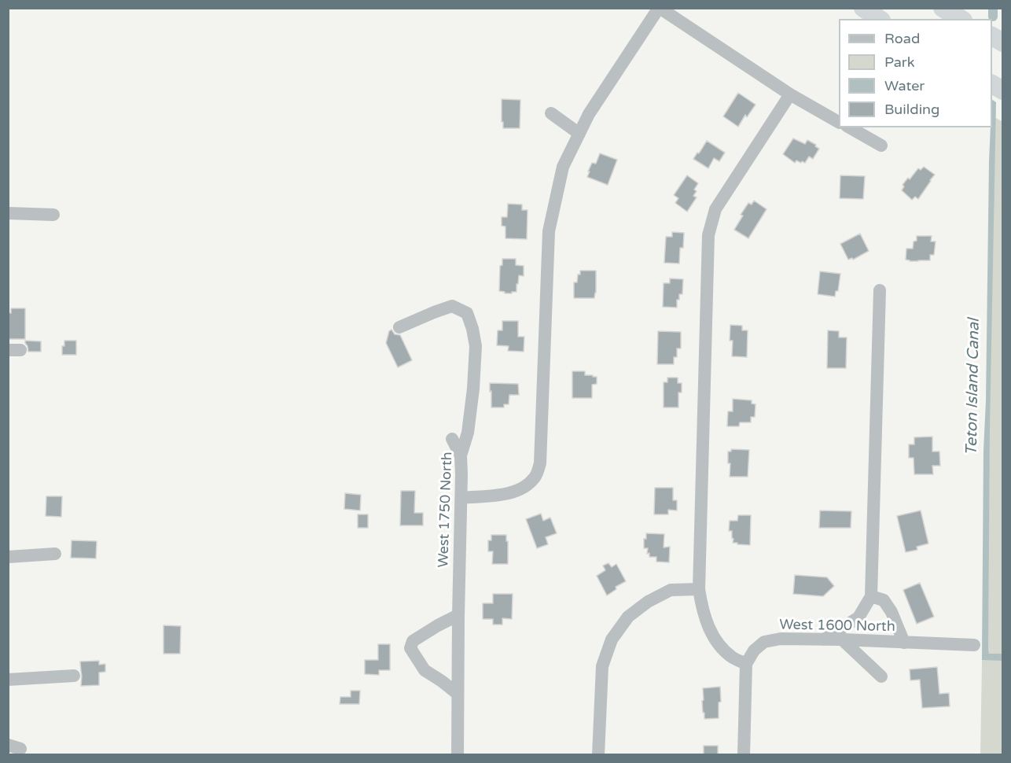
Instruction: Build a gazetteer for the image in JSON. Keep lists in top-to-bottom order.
{
  "streets": {
    "street": ["West 1750 North", "West 1600 North"]
  },
  "water": ["Teton Island Canal"],
  "legend": [
    "Road",
    "Park",
    "Water",
    "Building"
  ]
}
